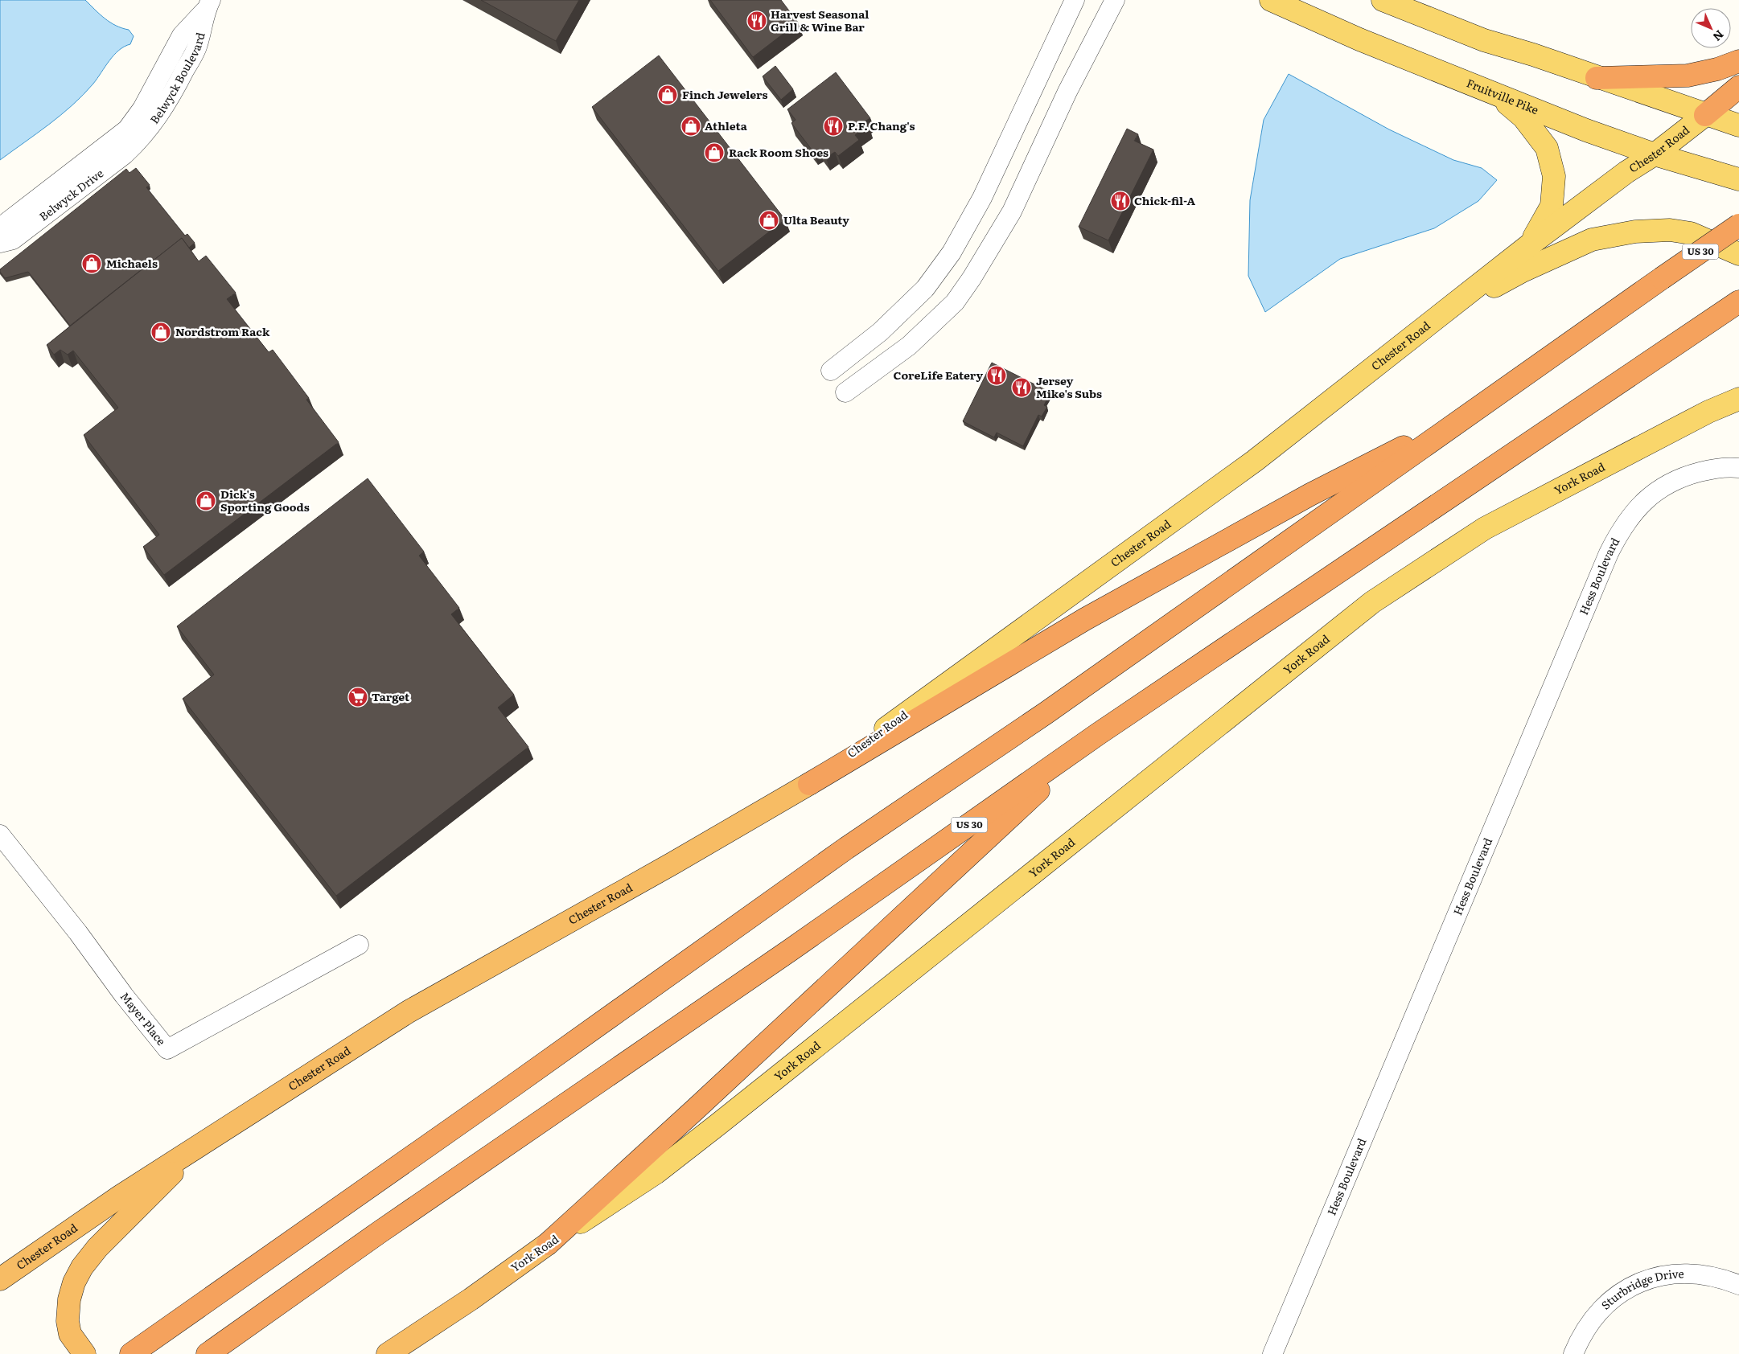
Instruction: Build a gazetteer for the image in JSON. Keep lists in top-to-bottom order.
{
  "streets": {
    "highway": ["Chester Road", "US 30", "York Road"],
    "main road": ["Fruitville Pike"],
    "street": [
      "Belwyck Boulevard",
      "Belwyck Drive",
      "Hess Boulevard",
      "Mayer Place",
      "Sturbridge Drive"
    ]
  },
  "crossings": [
    ["Belwyck Boulevard", "Belwyck Drive"],
    ["Fruitville Pike", "Chester Road"]
  ],
  "places": {
    "restaurant": [
      "Harvest Seasonal Grill & Wine Bar",
      "P.F. Chang's",
      "Chick-fil-A",
      "CoreLife Eatery",
      "Jersey Mike's Subs"
    ],
    "shop": [
      "Finch Jewelers",
      "Athleta",
      "Rack Room Shoes",
      "Ulta Beauty",
      "Michaels",
      "Nordstrom Rack",
      "Dick's Sporting Goods"
    ],
    "supermarket": ["Target"]
  },
  "north": "bottom right"
}
